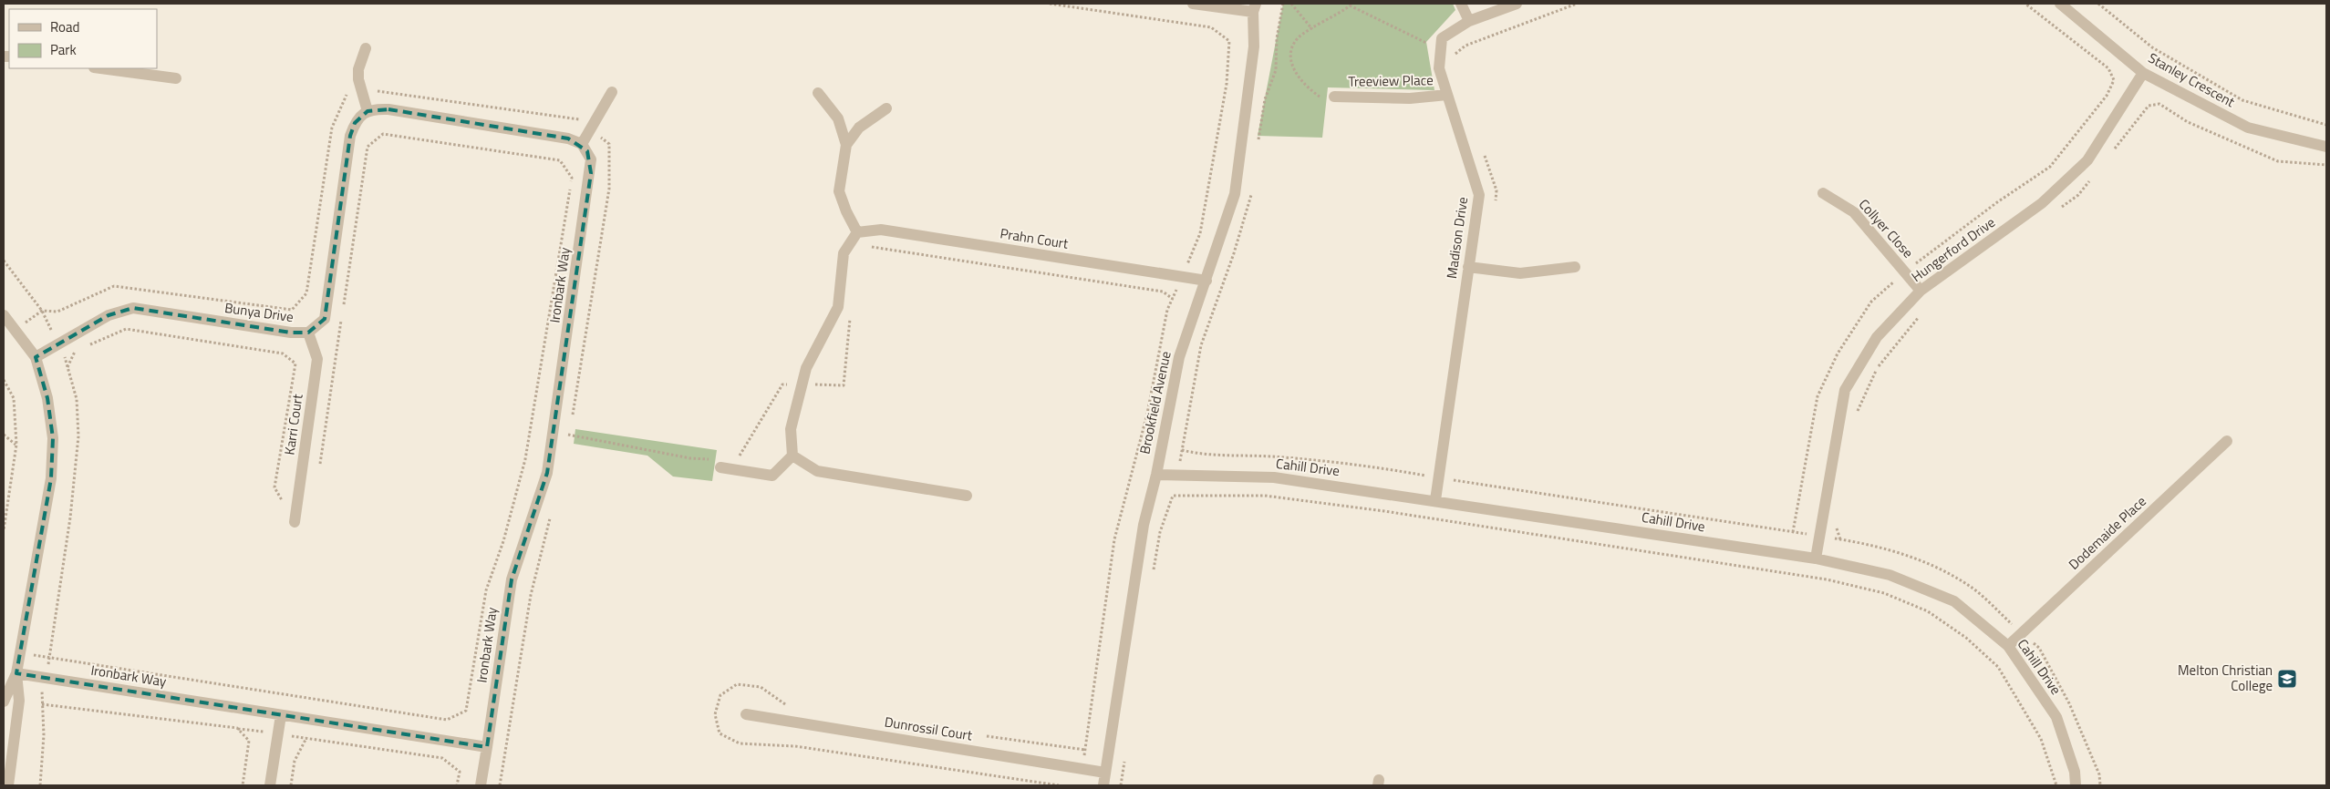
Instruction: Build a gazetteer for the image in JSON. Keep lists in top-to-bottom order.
{
  "streets": {
    "street": [
      "Stanley Crescent",
      "Treeview Place",
      "Collyer Close",
      "Madison Drive",
      "Prahn Court",
      "Hungerford Drive",
      "Ironbark Way",
      "Bunya Drive",
      "Brookfield Avenue",
      "Karri Court",
      "Cahill Drive",
      "Dodemaide Place",
      "Dunrossil Court"
    ]
  },
  "crossings": [
    ["Stanley Crescent", "Hungerford Drive"],
    ["Treeview Place", "Madison Drive"],
    ["Collyer Close", "Hungerford Drive"],
    ["Madison Drive", "Cahill Drive"],
    ["Prahn Court", "Brookfield Avenue"],
    ["Hungerford Drive", "Cahill Drive"],
    ["Bunya Drive", "Karri Court"],
    ["Brookfield Avenue", "Cahill Drive"],
    ["Brookfield Avenue", "Dunrossil Court"],
    ["Cahill Drive", "Dodemaide Place"]
  ],
  "places": {
    "school or university": ["Melton Christian College"]
  },
  "legend": ["Road", "Park"]
}
